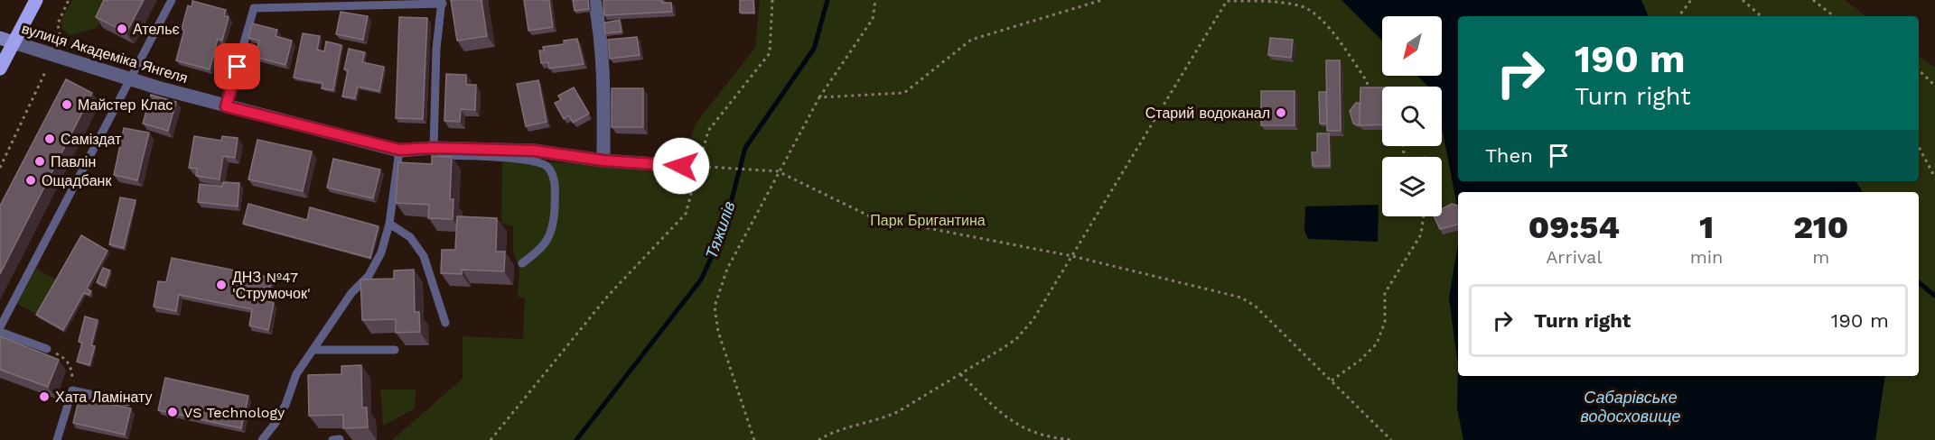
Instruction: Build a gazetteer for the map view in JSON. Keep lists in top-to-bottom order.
{
  "streets": {
    "main road": ["вулиця Академіка Янгеля"]
  },
  "water": ["Тяжилів", "Сабарівське водосховище"],
  "parks": ["Парк Бригантина"],
  "places": [
    "Ательє",
    "Майстер Клас",
    "Старий водоканал",
    "Саміздат",
    "Павлін",
    "Ощадбанк",
    "ДНЗ №47 'Струмочок'",
    "Хата Ламінату",
    "VS Technology"
  ],
  "north": "bottom left",
  "page": {
    "turn": ["190 m", "Turn right"],
    "then": "Then",
    "eta": [
      "09:54",
      "Arrival",
      "1",
      "min",
      "210",
      "m"
    ],
    "list": [
      {
        "name": "Turn right",
        "value": "190 m"
      }
    ]
  }
}
